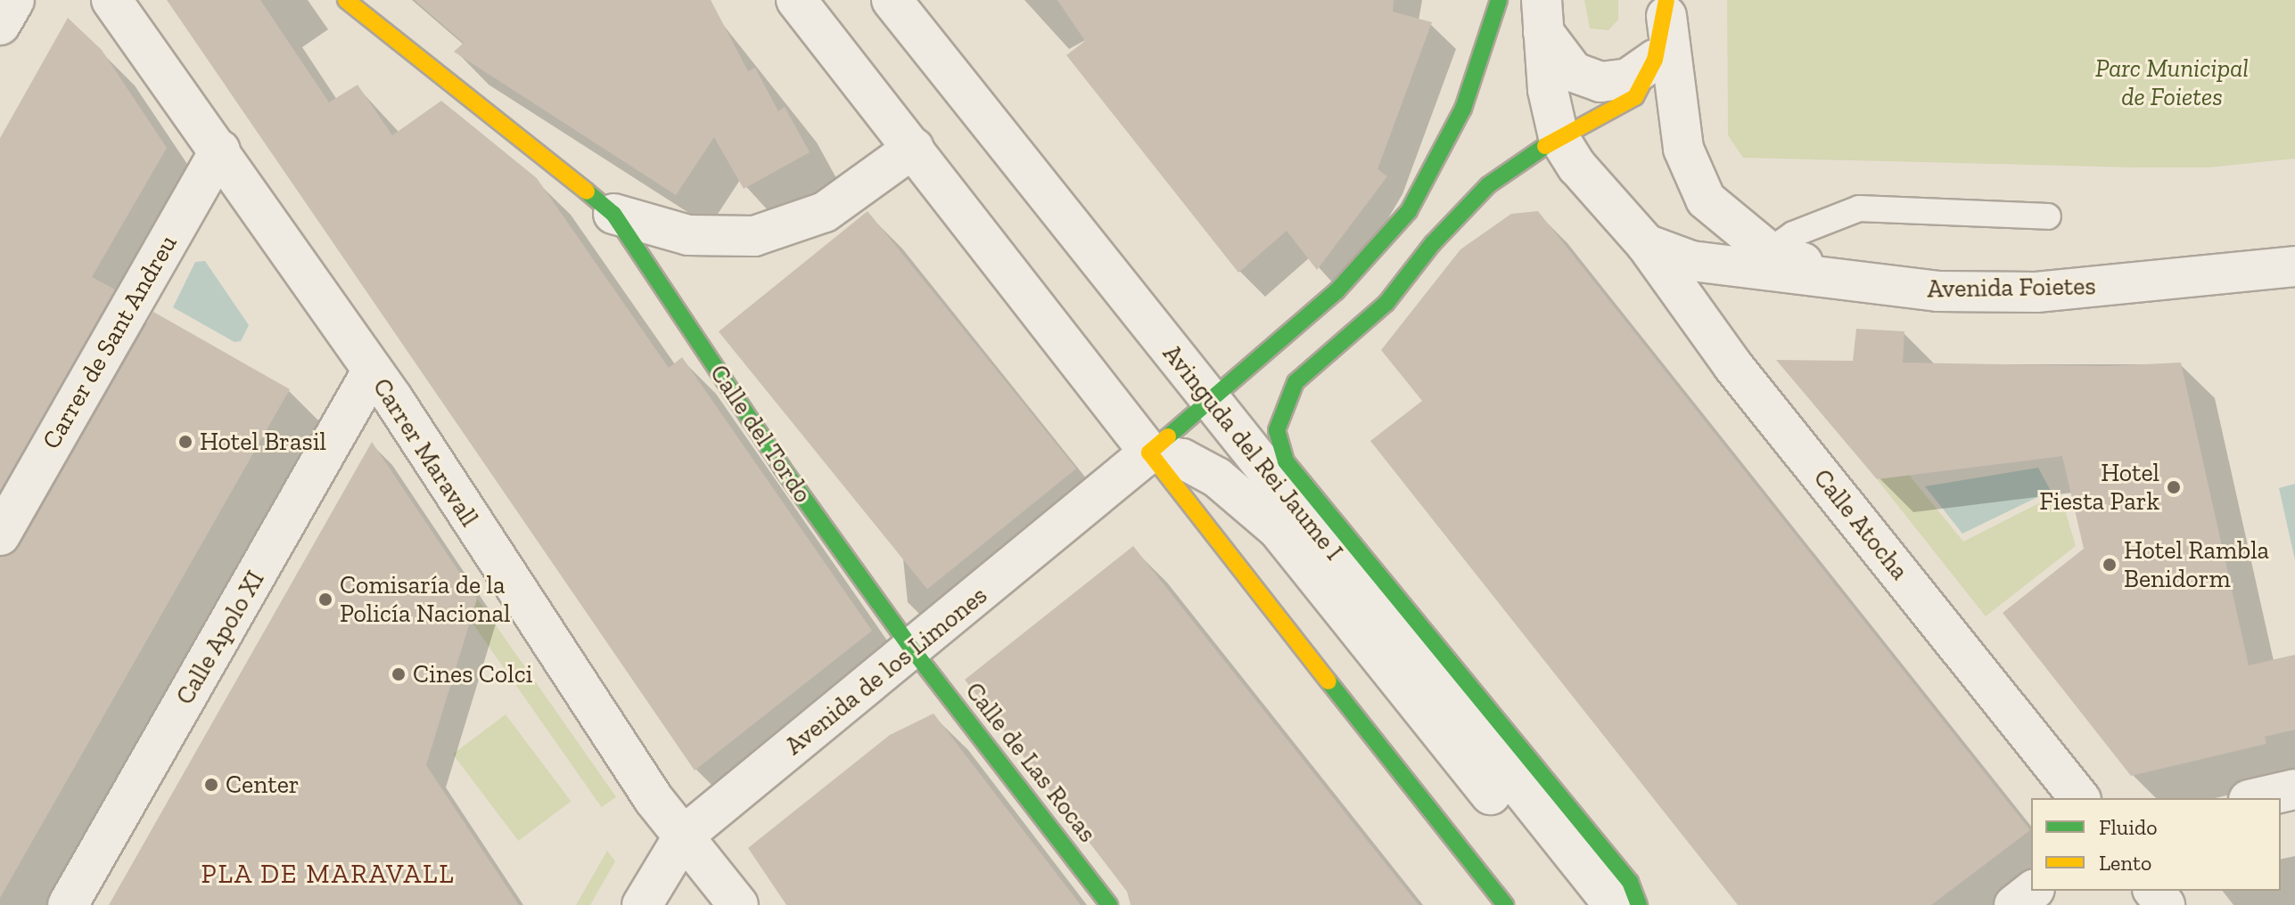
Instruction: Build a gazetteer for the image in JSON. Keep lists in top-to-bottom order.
{
  "streets": {
    "main road": ["Calle del Tordo", "Calle de Las Rocas"],
    "street": [
      "Avenida Foietes",
      "Carrer de Sant Andreu",
      "Carrer Maravall",
      "Avinguda del Rei Jaume I",
      "Calle Atocha",
      "Calle Apolo XI",
      "Avenida de los Limones"
    ]
  },
  "crossings": [
    ["Carrer de Sant Andreu", "Carrer Maravall"],
    ["Calle del Tordo", "Avenida de los Limones"],
    ["Calle del Tordo", "Calle de Las Rocas"],
    ["Carrer Maravall", "Calle Apolo XI"],
    ["Carrer Maravall", "Avenida de los Limones"],
    ["Avenida de los Limones", "Calle de Las Rocas"]
  ],
  "districts": ["PLA DE MARAVALL"],
  "parks": ["Parc Municipal de Foietes"],
  "places": [
    "Hotel Brasil",
    "Hotel Fiesta Park",
    "Hotel Rambla Benidorm",
    "Comisaría de la Policía Nacional",
    "Cines Colci",
    "Center"
  ],
  "legend": ["Fluido", "Lento"]
}
